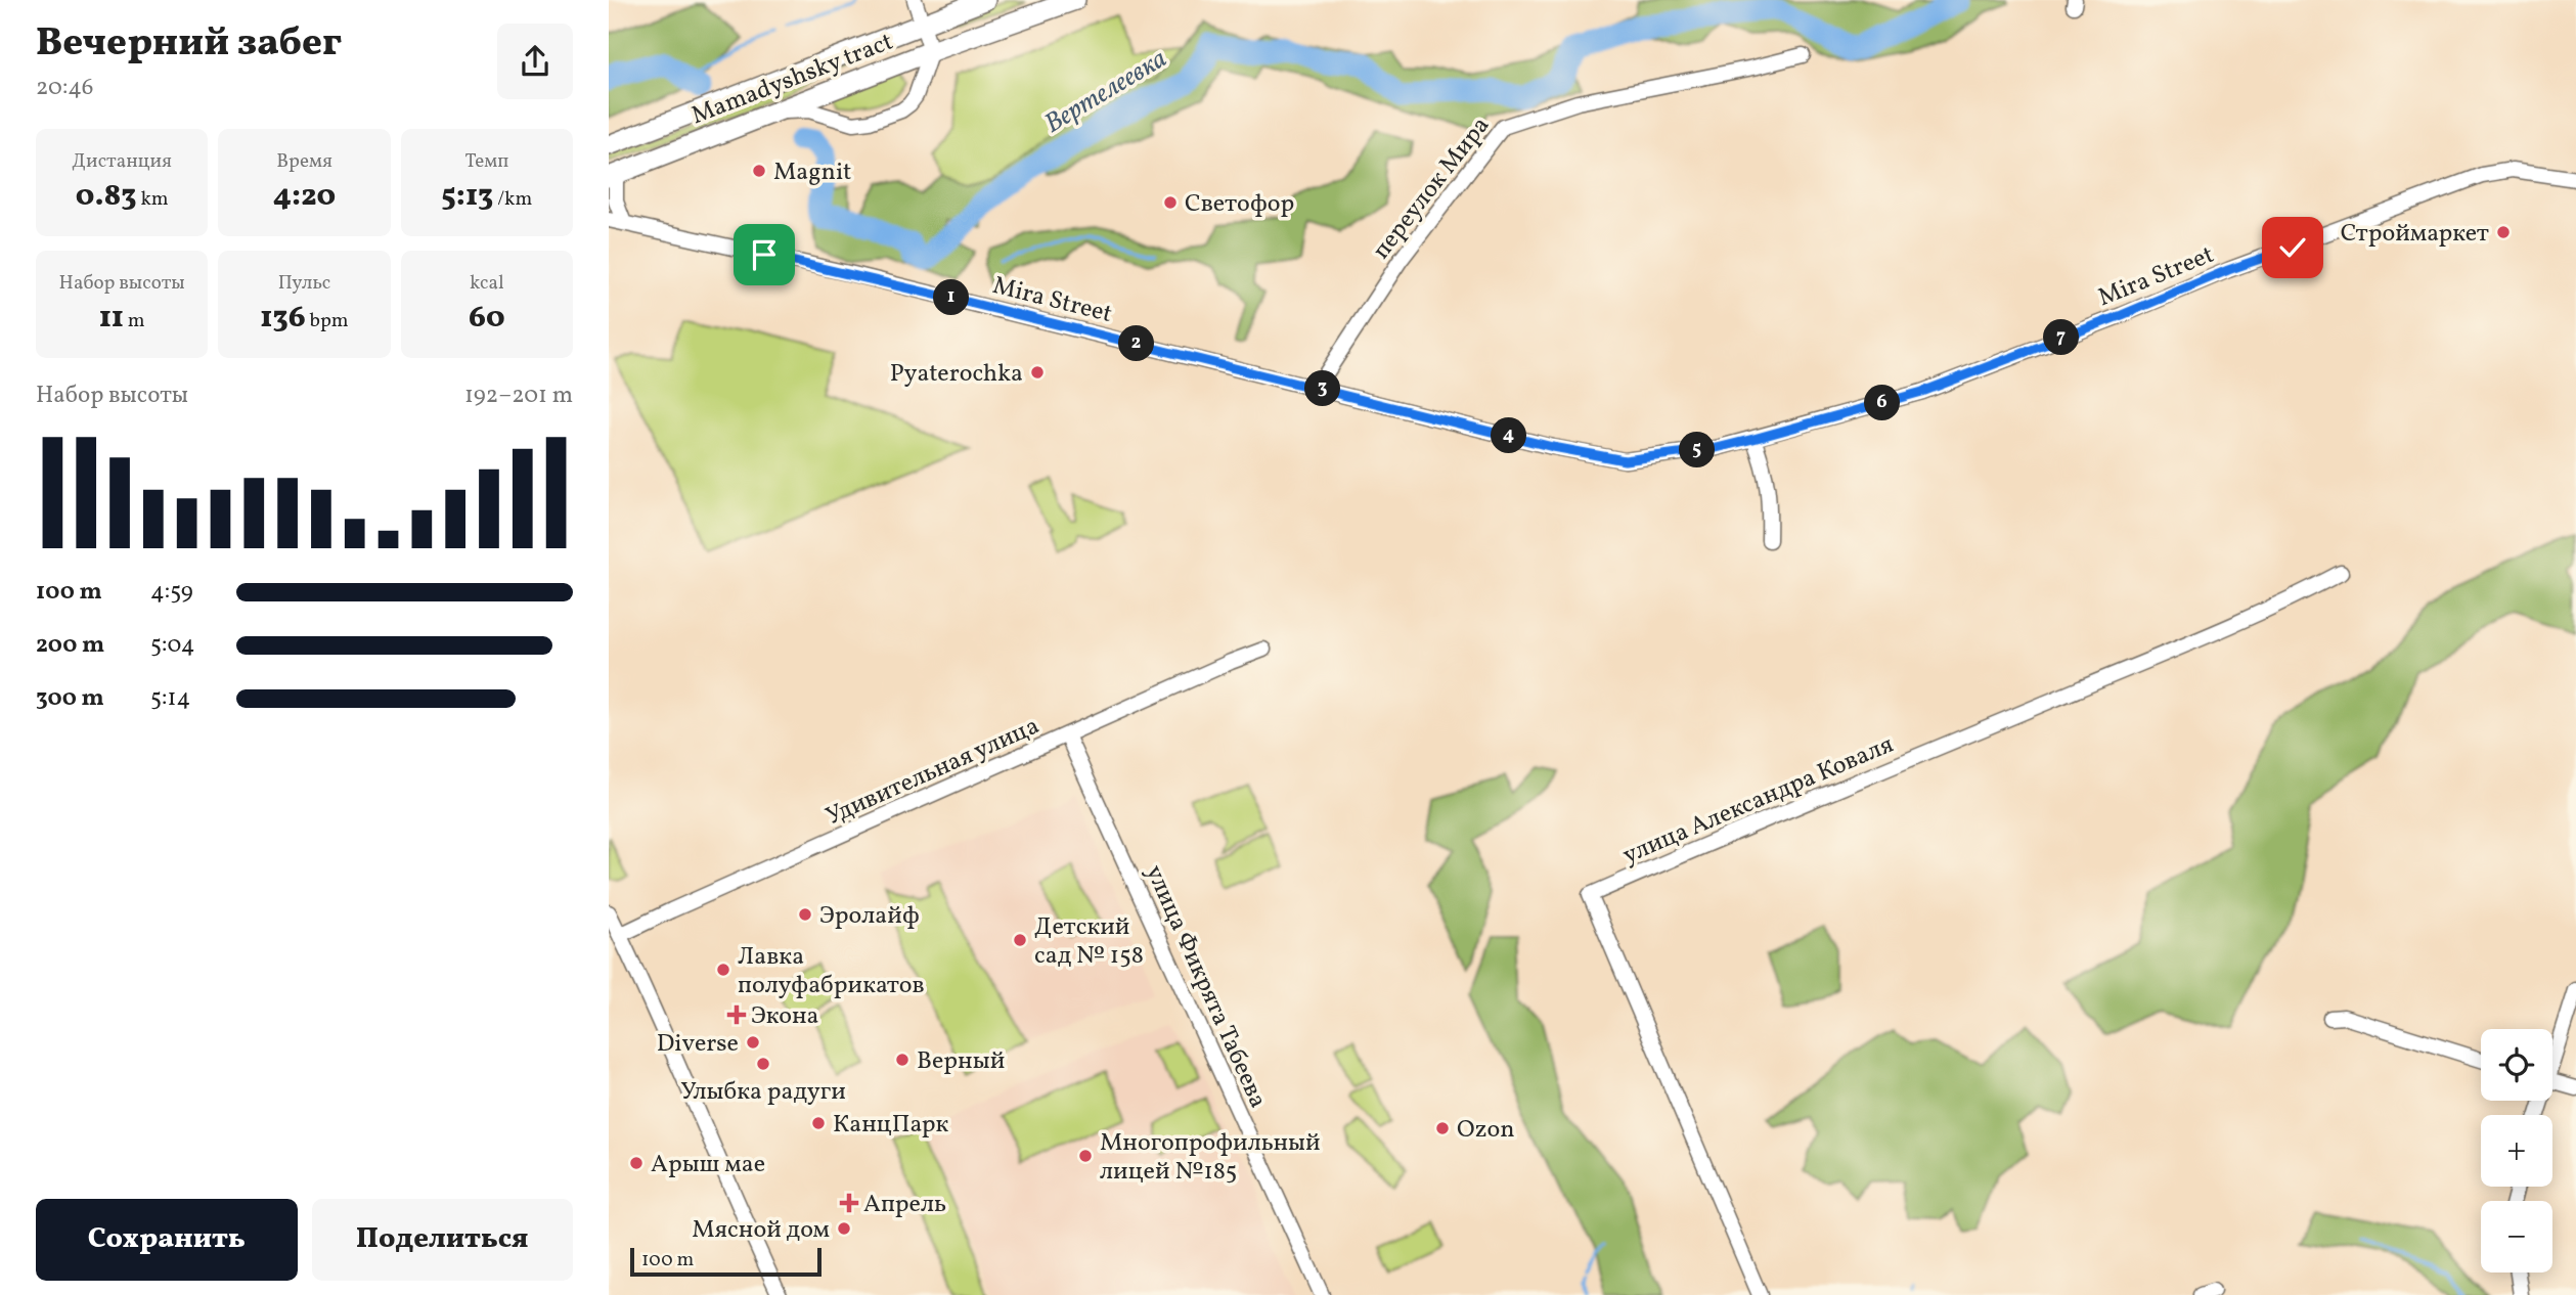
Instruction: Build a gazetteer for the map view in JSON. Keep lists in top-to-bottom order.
{
  "streets": {
    "main road": ["Mamadyshsky tract"],
    "street": [
      "переулок Мира",
      "Mira Street",
      "Удивительная улица",
      "улица Александра Коваля",
      "улица Фикрята Табеева"
    ]
  },
  "crossings": [
    ["Mamadyshsky tract", "Mira Street"],
    ["переулок Мира", "Mira Street"],
    ["Удивительная улица", "улица Фикрята Табеева"]
  ],
  "water": ["Вертелеевка"],
  "places": {
    "other": [
      "Magnit",
      "Светофор",
      "Строймаркет",
      "Pyaterochka",
      "Эролайф",
      "Детский сад № 158",
      "Лавка полуфабрикатов",
      "Diverse",
      "Верный",
      "Улыбка радуги",
      "КанцПарк",
      "Ozon",
      "Многопрофильный лицей №185",
      "Арыш мае",
      "Мясной дом"
    ],
    "health": ["Экона", "Апрель"]
  },
  "scale_bar": "100 m",
  "page": {
    "heading": ["Вечерний забег", "20:46"],
    "stats": [
      ["Дистанция", "0.83 km"],
      ["Время", "4:20"],
      ["Темп", "5:13 /km"],
      ["Набор высоты", "11 m"],
      ["Пульс", "136 bpm"],
      ["kcal", "60"]
    ],
    "pins": [
      "1",
      "7",
      "2",
      "3",
      "6",
      "4",
      "5"
    ],
    "chart": ["Набор высоты", "192–201 m"],
    "list": [
      {
        "name": "100 m",
        "note": "4:59"
      },
      {
        "name": "200 m",
        "note": "5:04"
      },
      {
        "name": "300 m",
        "note": "5:14"
      }
    ],
    "map_buttons": ["+", "−"],
    "buttons": ["Сохранить", "Поделиться"],
    "scale": "100 m"
  }
}
